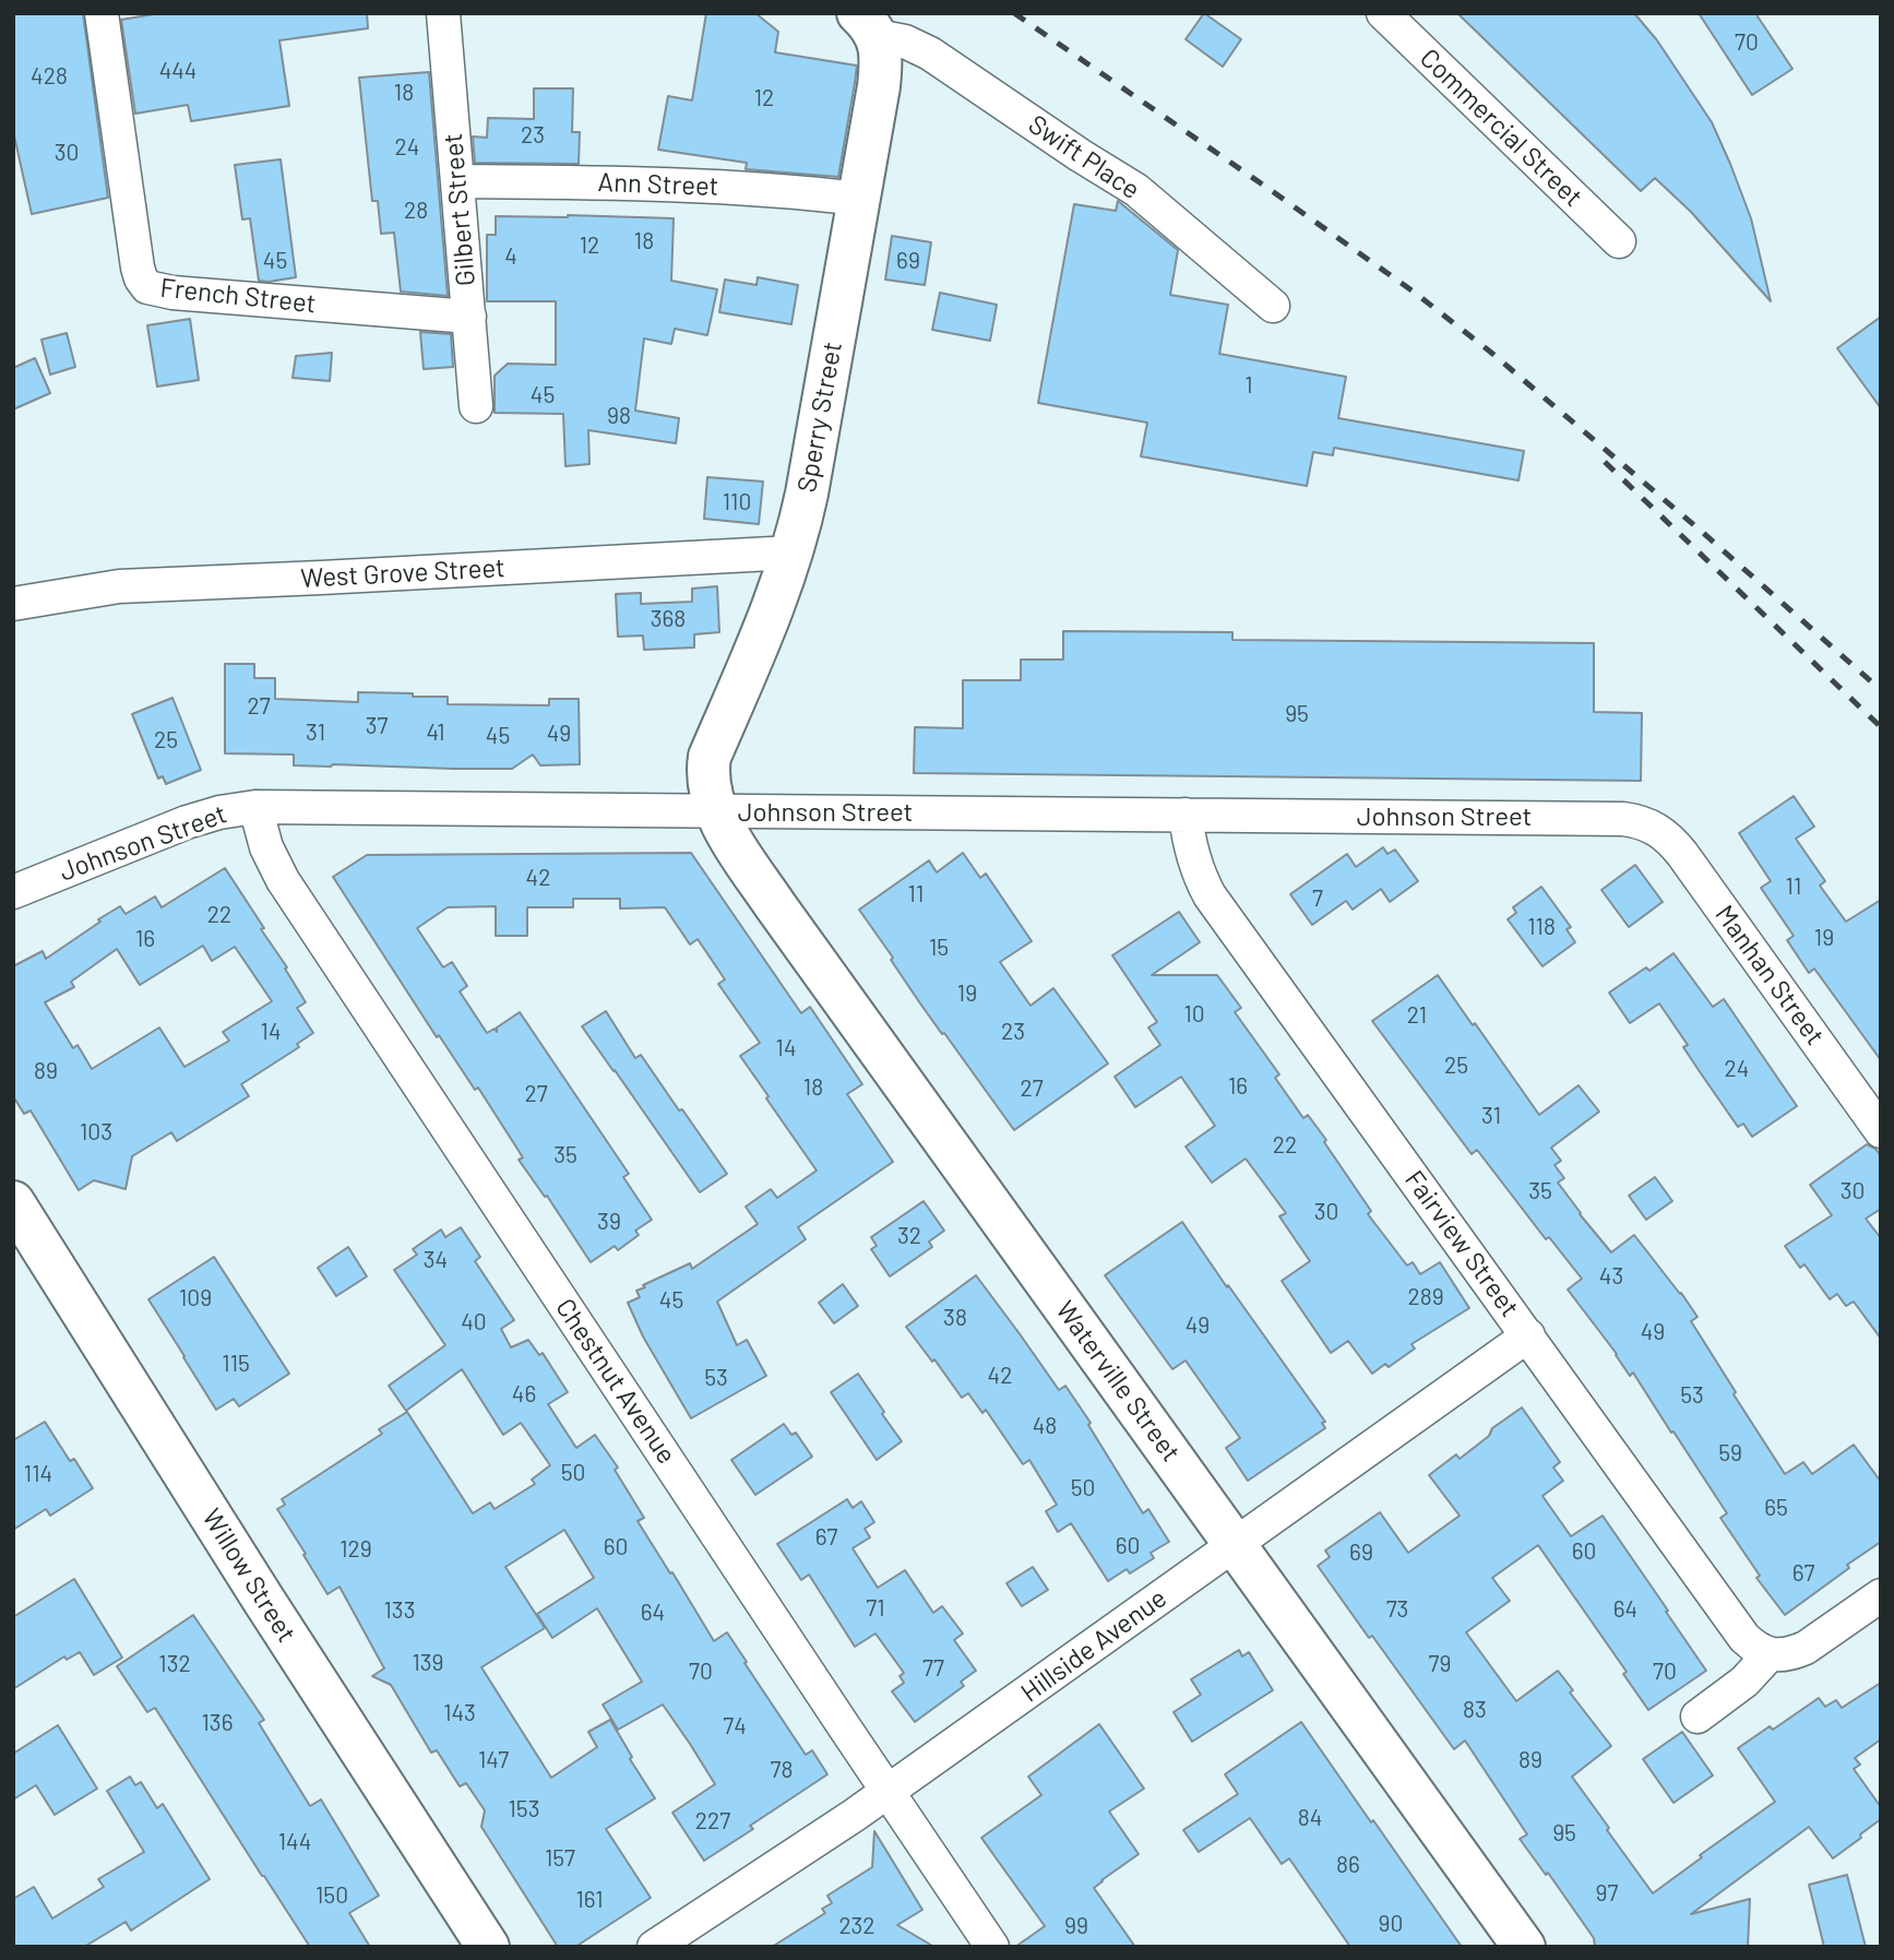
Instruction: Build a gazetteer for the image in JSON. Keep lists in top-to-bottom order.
{
  "streets": {
    "street": [
      "Commercial Street",
      "Swift Place",
      "Ann Street",
      "Gilbert Street",
      "French Street",
      "Sperry Street",
      "West Grove Street",
      "Johnson Street",
      "Manhan Street",
      "Fairview Street",
      "Chestnut Avenue",
      "Waterville Street",
      "Willow Street",
      "Hillside Avenue"
    ]
  },
  "crossings": [
    ["Swift Place", "Sperry Street"],
    ["Ann Street", "Gilbert Street"],
    ["Ann Street", "Sperry Street"],
    ["Gilbert Street", "French Street"],
    ["Sperry Street", "West Grove Street"],
    ["Sperry Street", "Johnson Street"],
    ["Sperry Street", "Waterville Street"],
    ["Johnson Street", "Manhan Street"],
    ["Johnson Street", "Fairview Street"],
    ["Johnson Street", "Chestnut Avenue"],
    ["Johnson Street", "Waterville Street"],
    ["Fairview Street", "Hillside Avenue"],
    ["Chestnut Avenue", "Hillside Avenue"],
    ["Waterville Street", "Hillside Avenue"]
  ],
  "house_numbers": [
    "70",
    "444",
    "428",
    "18",
    "12",
    "23",
    "24",
    "30",
    "28",
    "18",
    "12",
    "4",
    "45",
    "69",
    "1",
    "45",
    "98",
    "110",
    "368",
    "27",
    "95",
    "37",
    "31",
    "41",
    "49",
    "45",
    "25",
    "42",
    "11",
    "11",
    "7",
    "22",
    "118",
    "19",
    "16",
    "15",
    "19",
    "10",
    "21",
    "14",
    "23",
    "14",
    "25",
    "24",
    "89",
    "16",
    "18",
    "27",
    "27",
    "31",
    "103",
    "22",
    "35",
    "35",
    "30",
    "30",
    "39",
    "32",
    "34",
    "43",
    "289",
    "109",
    "45",
    "38",
    "40",
    "49",
    "49",
    "115",
    "42",
    "53",
    "46",
    "53",
    "48",
    "59",
    "50",
    "114",
    "50",
    "65",
    "67",
    "60",
    "60",
    "129",
    "60",
    "69",
    "67",
    "71",
    "73",
    "64",
    "133",
    "64",
    "139",
    "132",
    "79",
    "77",
    "70",
    "70",
    "83",
    "143",
    "136",
    "74",
    "147",
    "89",
    "78",
    "153",
    "84",
    "227",
    "95",
    "144",
    "157",
    "86",
    "97",
    "150",
    "161",
    "90",
    "232",
    "99"
  ]
}
